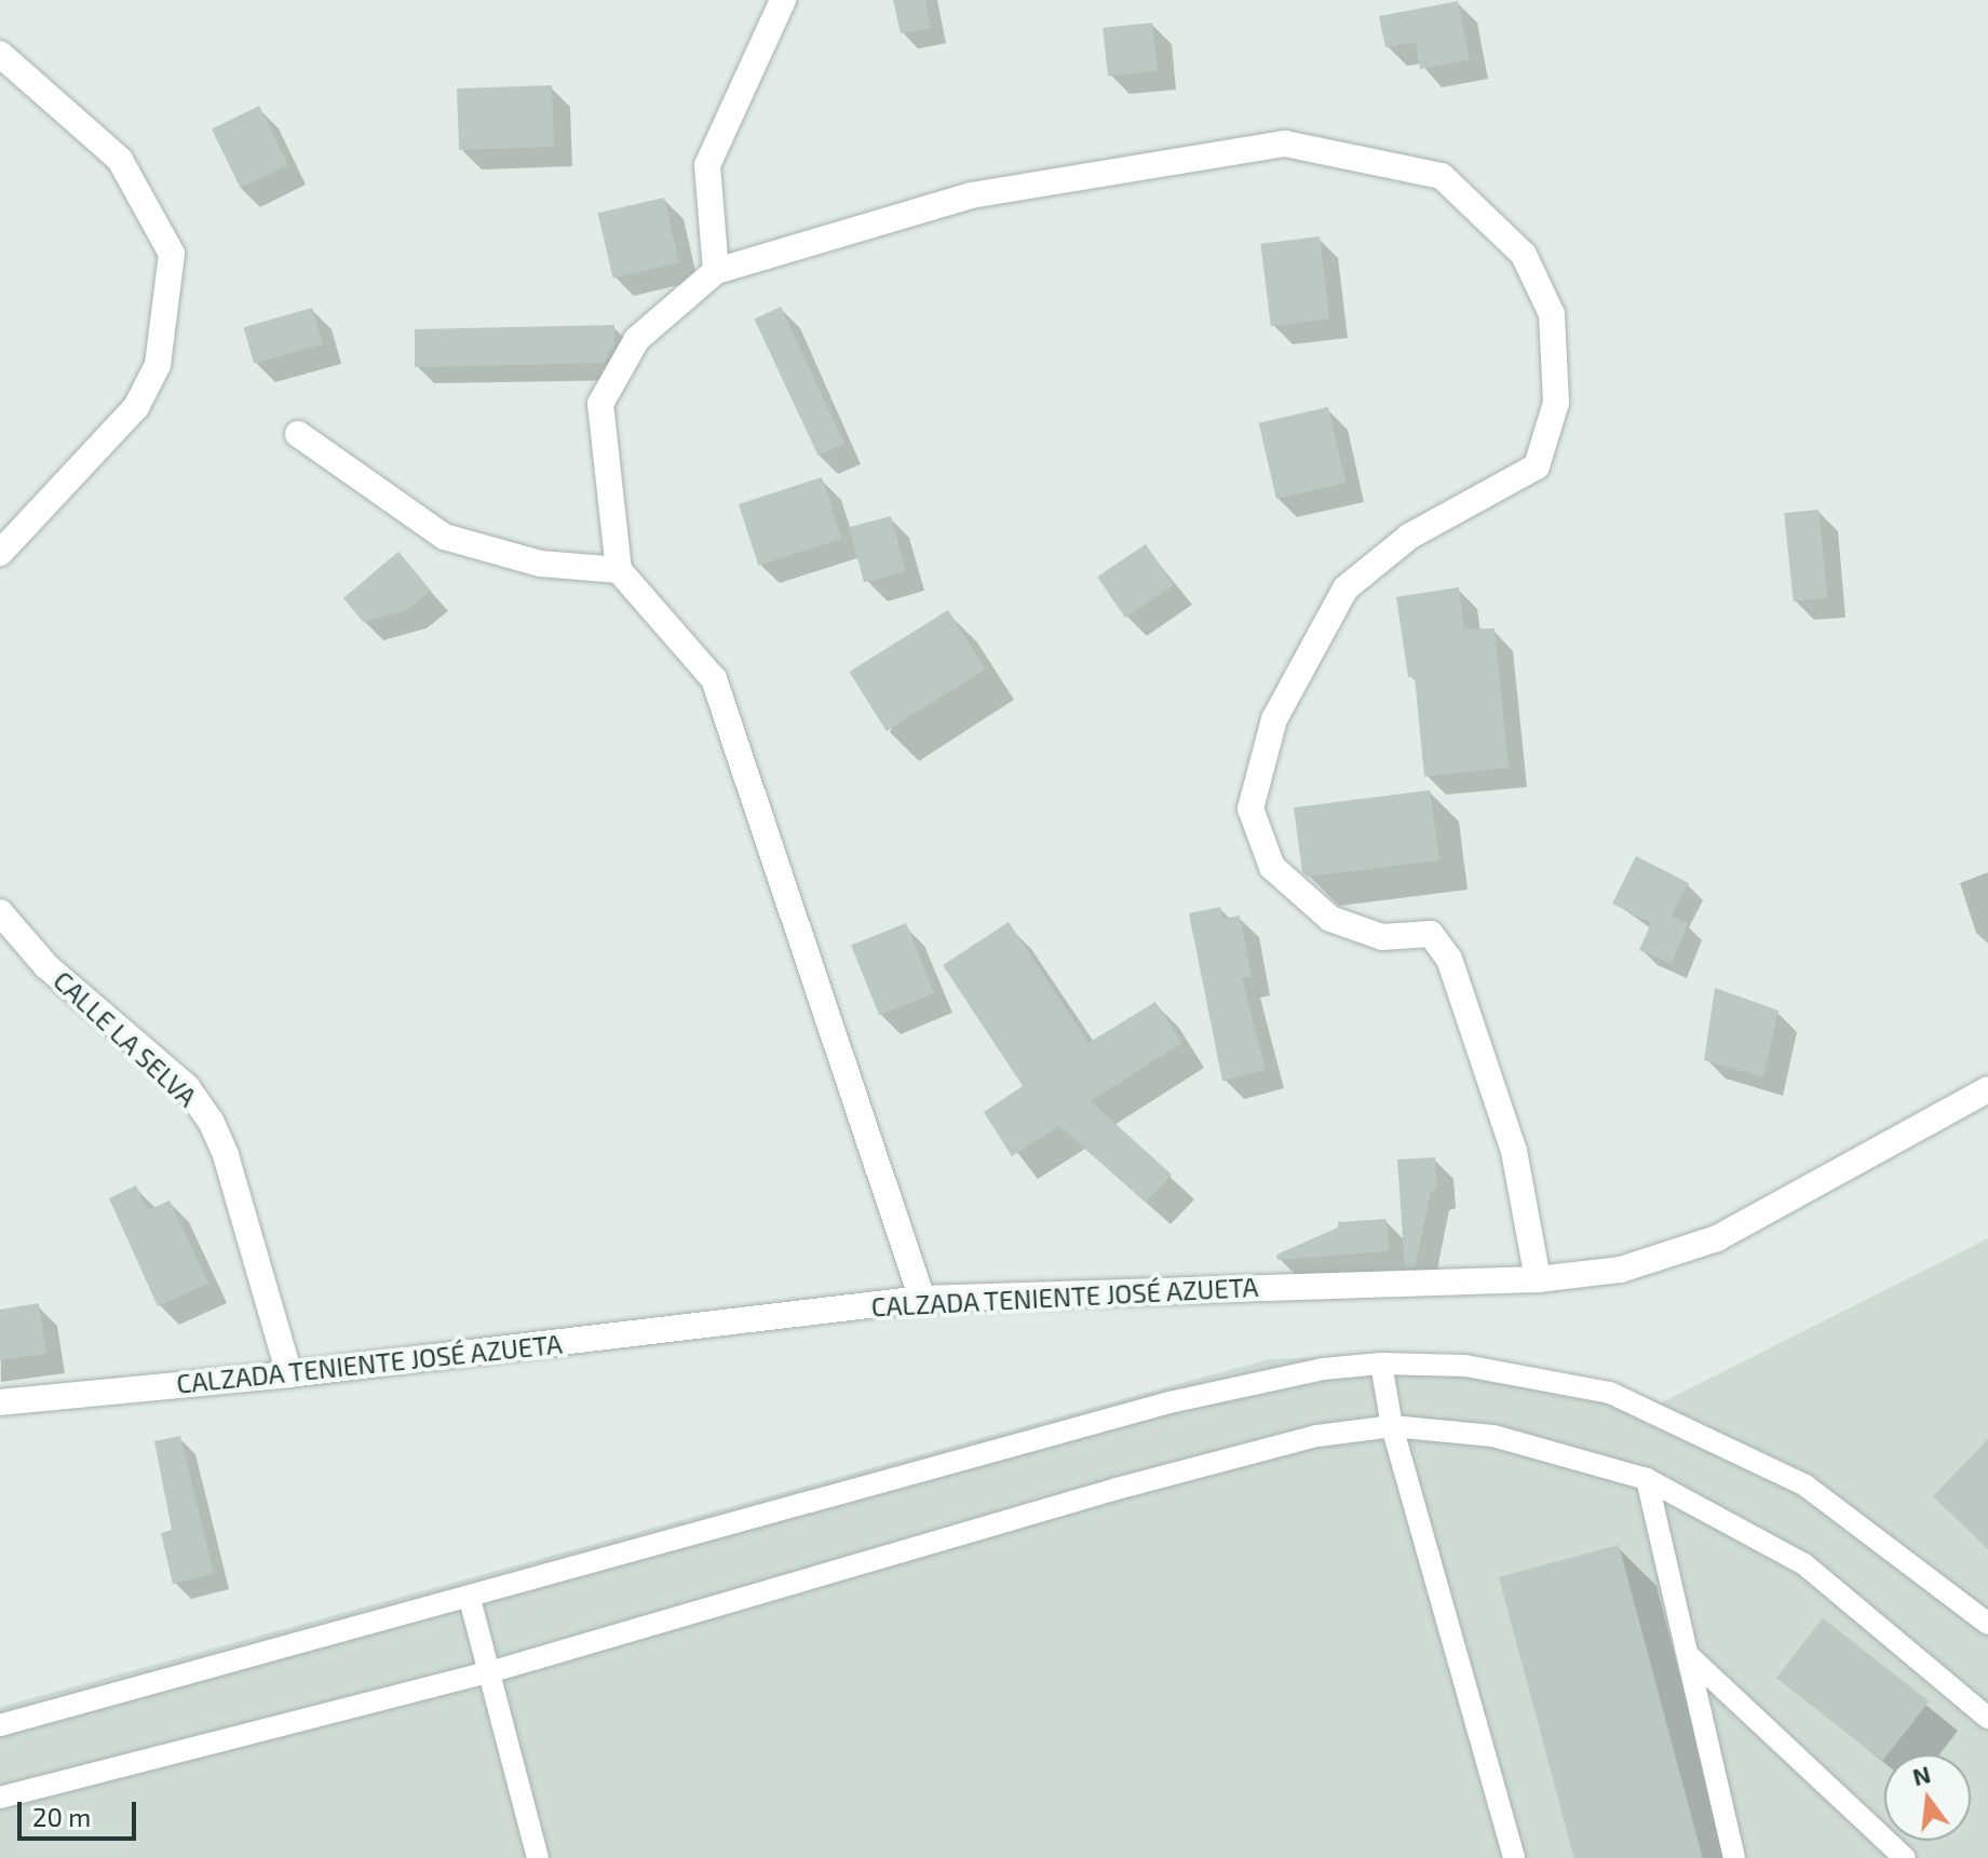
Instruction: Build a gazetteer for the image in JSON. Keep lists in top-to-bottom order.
{
  "streets": {
    "street": ["CALLE LA SELVA", "CALZADA TENIENTE JOSÉ AZUETA"]
  },
  "crossings": [
    ["CALLE LA SELVA", "CALZADA TENIENTE JOSÉ AZUETA"]
  ],
  "scale_bar": "20 m",
  "north": "top"
}
